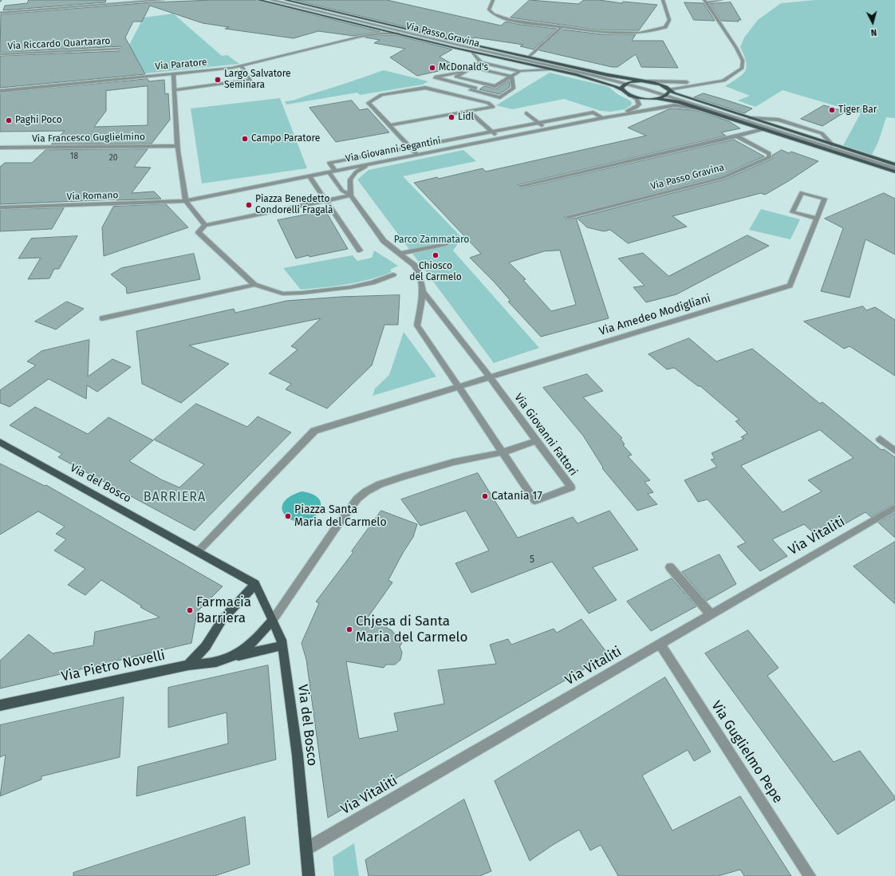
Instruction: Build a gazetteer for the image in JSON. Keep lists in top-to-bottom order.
{
  "streets": {
    "main road": ["Via Passo Gravina", "Via del Bosco", "Via Pietro Novelli"],
    "street": [
      "Via Riccardo Quartararo",
      "Via Paratore",
      "Via Francesco Guglielmino",
      "Via Giovanni Segantini",
      "Via Romano",
      "Via Amedeo Modigliani",
      "Via Giovanni Fattori",
      "Via Vitaliti",
      "Via Guglielmo Pepe"
    ]
  },
  "crossings": [
    ["Via Passo Gravina", "Via Paratore"],
    ["Via Passo Gravina", "Via Giovanni Segantini"],
    ["Via Giovanni Segantini", "Via Romano"],
    ["Via Amedeo Modigliani", "Via Giovanni Fattori"],
    ["Via del Bosco", "Via Vitaliti"],
    ["Via del Bosco", "Via Pietro Novelli"],
    ["Via Vitaliti", "Via Guglielmo Pepe"]
  ],
  "districts": ["BARRIERA"],
  "parks": ["Parco Zammataro"],
  "places": [
    "McDonald's",
    "Largo Salvatore Seminara",
    "Tiger Bar",
    "Lidl",
    "Paghi Poco",
    "Campo Paratore",
    "Piazza Benedetto Condorelli Fragalà",
    "Chiosco del Carmelo",
    "Catania 17",
    "Piazza Santa Maria del Carmelo",
    "Farmacia Barriera",
    "Chjesa di Santa Maria del Carmelo"
  ],
  "house_numbers": ["18", "20", "5"],
  "north": "bottom"
}
